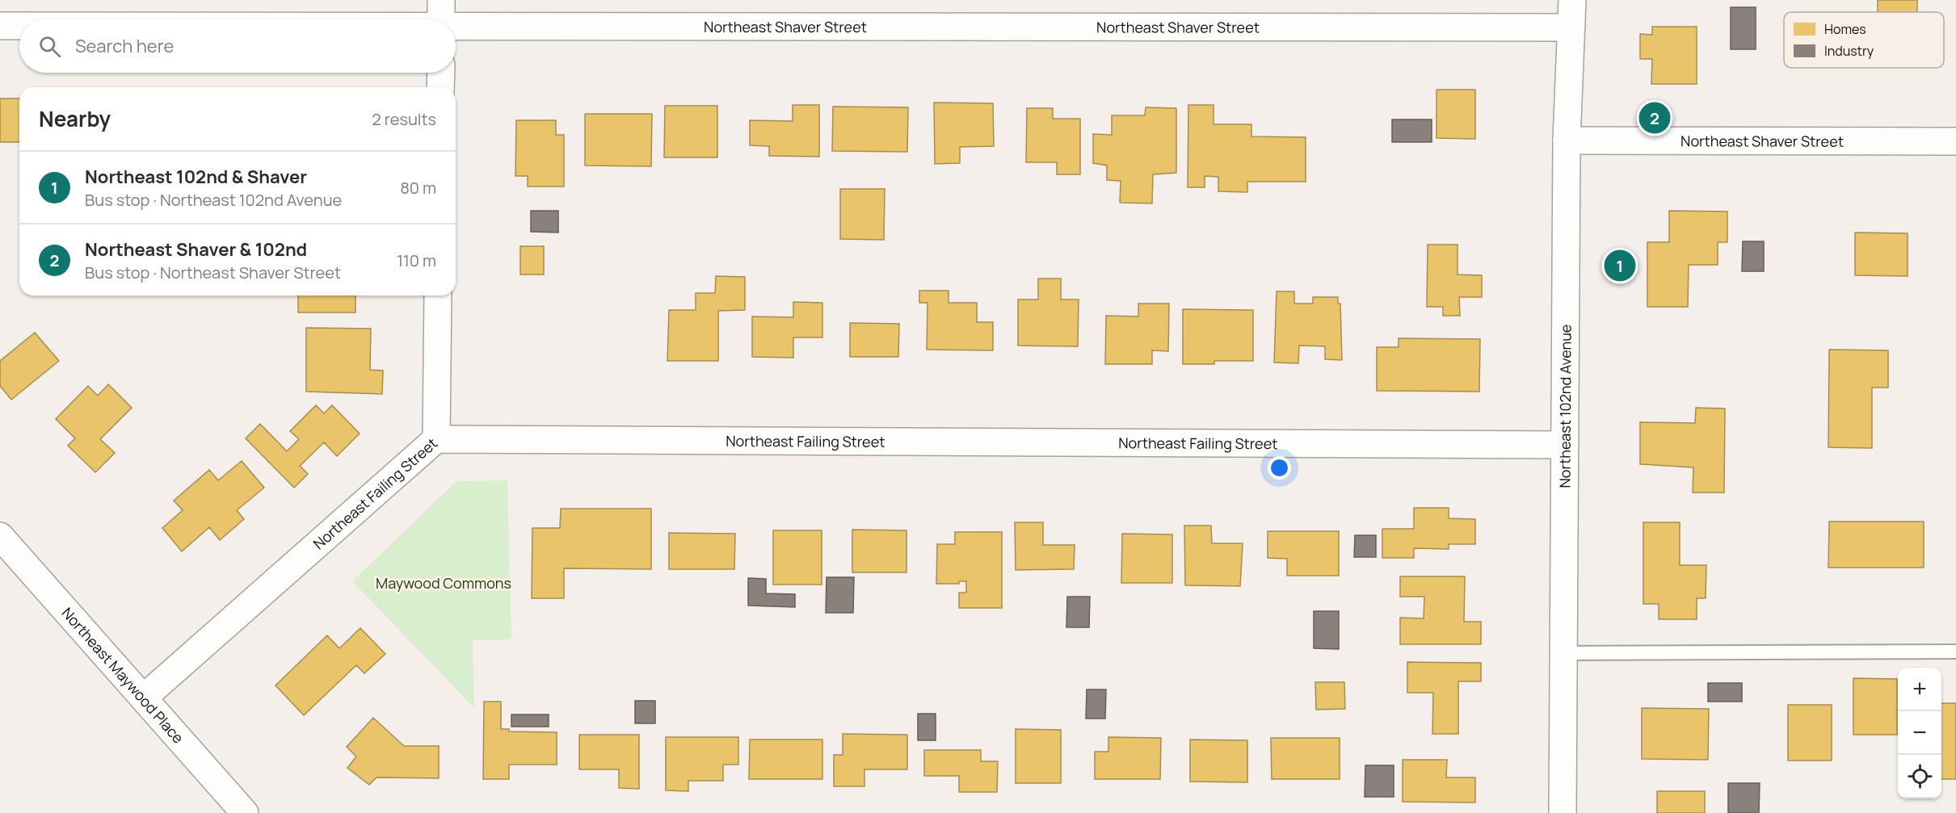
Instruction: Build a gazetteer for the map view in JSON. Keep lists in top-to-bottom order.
{
  "streets": {
    "street": [
      "Northeast Shaver Street",
      "Northeast 102nd Avenue",
      "Northeast Failing Street",
      "Northeast Maywood Place"
    ]
  },
  "crossings": [
    ["Northeast Shaver Street", "Northeast 102nd Avenue"],
    ["Northeast 102nd Avenue", "Northeast Failing Street"],
    ["Northeast Failing Street", "Northeast Maywood Place"]
  ],
  "parks": ["Maywood Commons"],
  "legend": ["Homes", "Industry"],
  "page": {
    "search": "Search here",
    "heading": ["Nearby", "2 results"],
    "pins": ["2", "1"],
    "list": [
      {
        "mark": "1",
        "name": "Northeast 102nd & Shaver",
        "note": "Bus stop · Northeast 102nd Avenue",
        "value": "80 m"
      },
      {
        "mark": "2",
        "name": "Northeast Shaver & 102nd",
        "note": "Bus stop · Northeast Shaver Street",
        "value": "110 m"
      }
    ],
    "map_buttons": ["+", "−"]
  }
}
